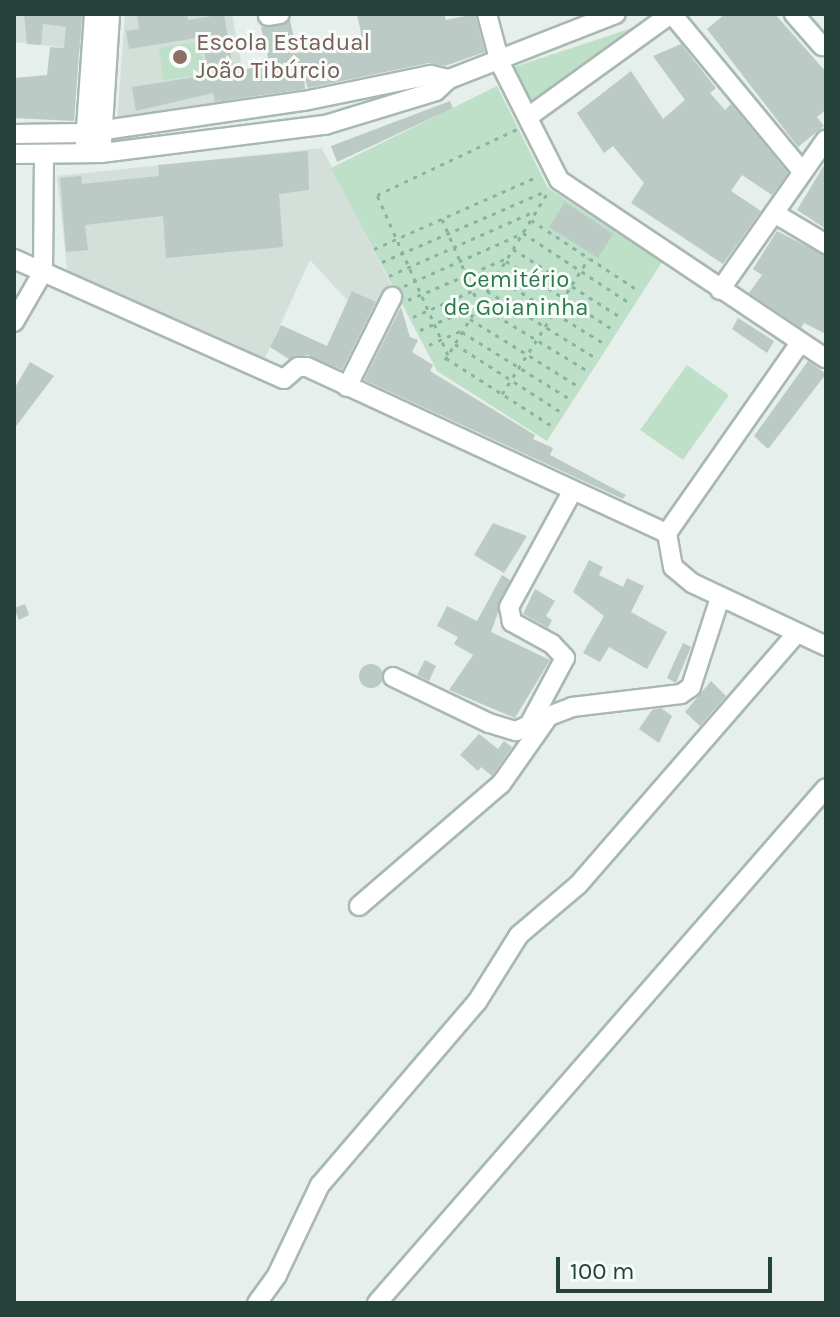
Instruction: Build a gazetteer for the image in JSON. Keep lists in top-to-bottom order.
{
  "parks": ["Cemitério de Goianinha"],
  "places": ["Escola Estadual João Tibúrcio"],
  "scale_bar": "100 m"
}
